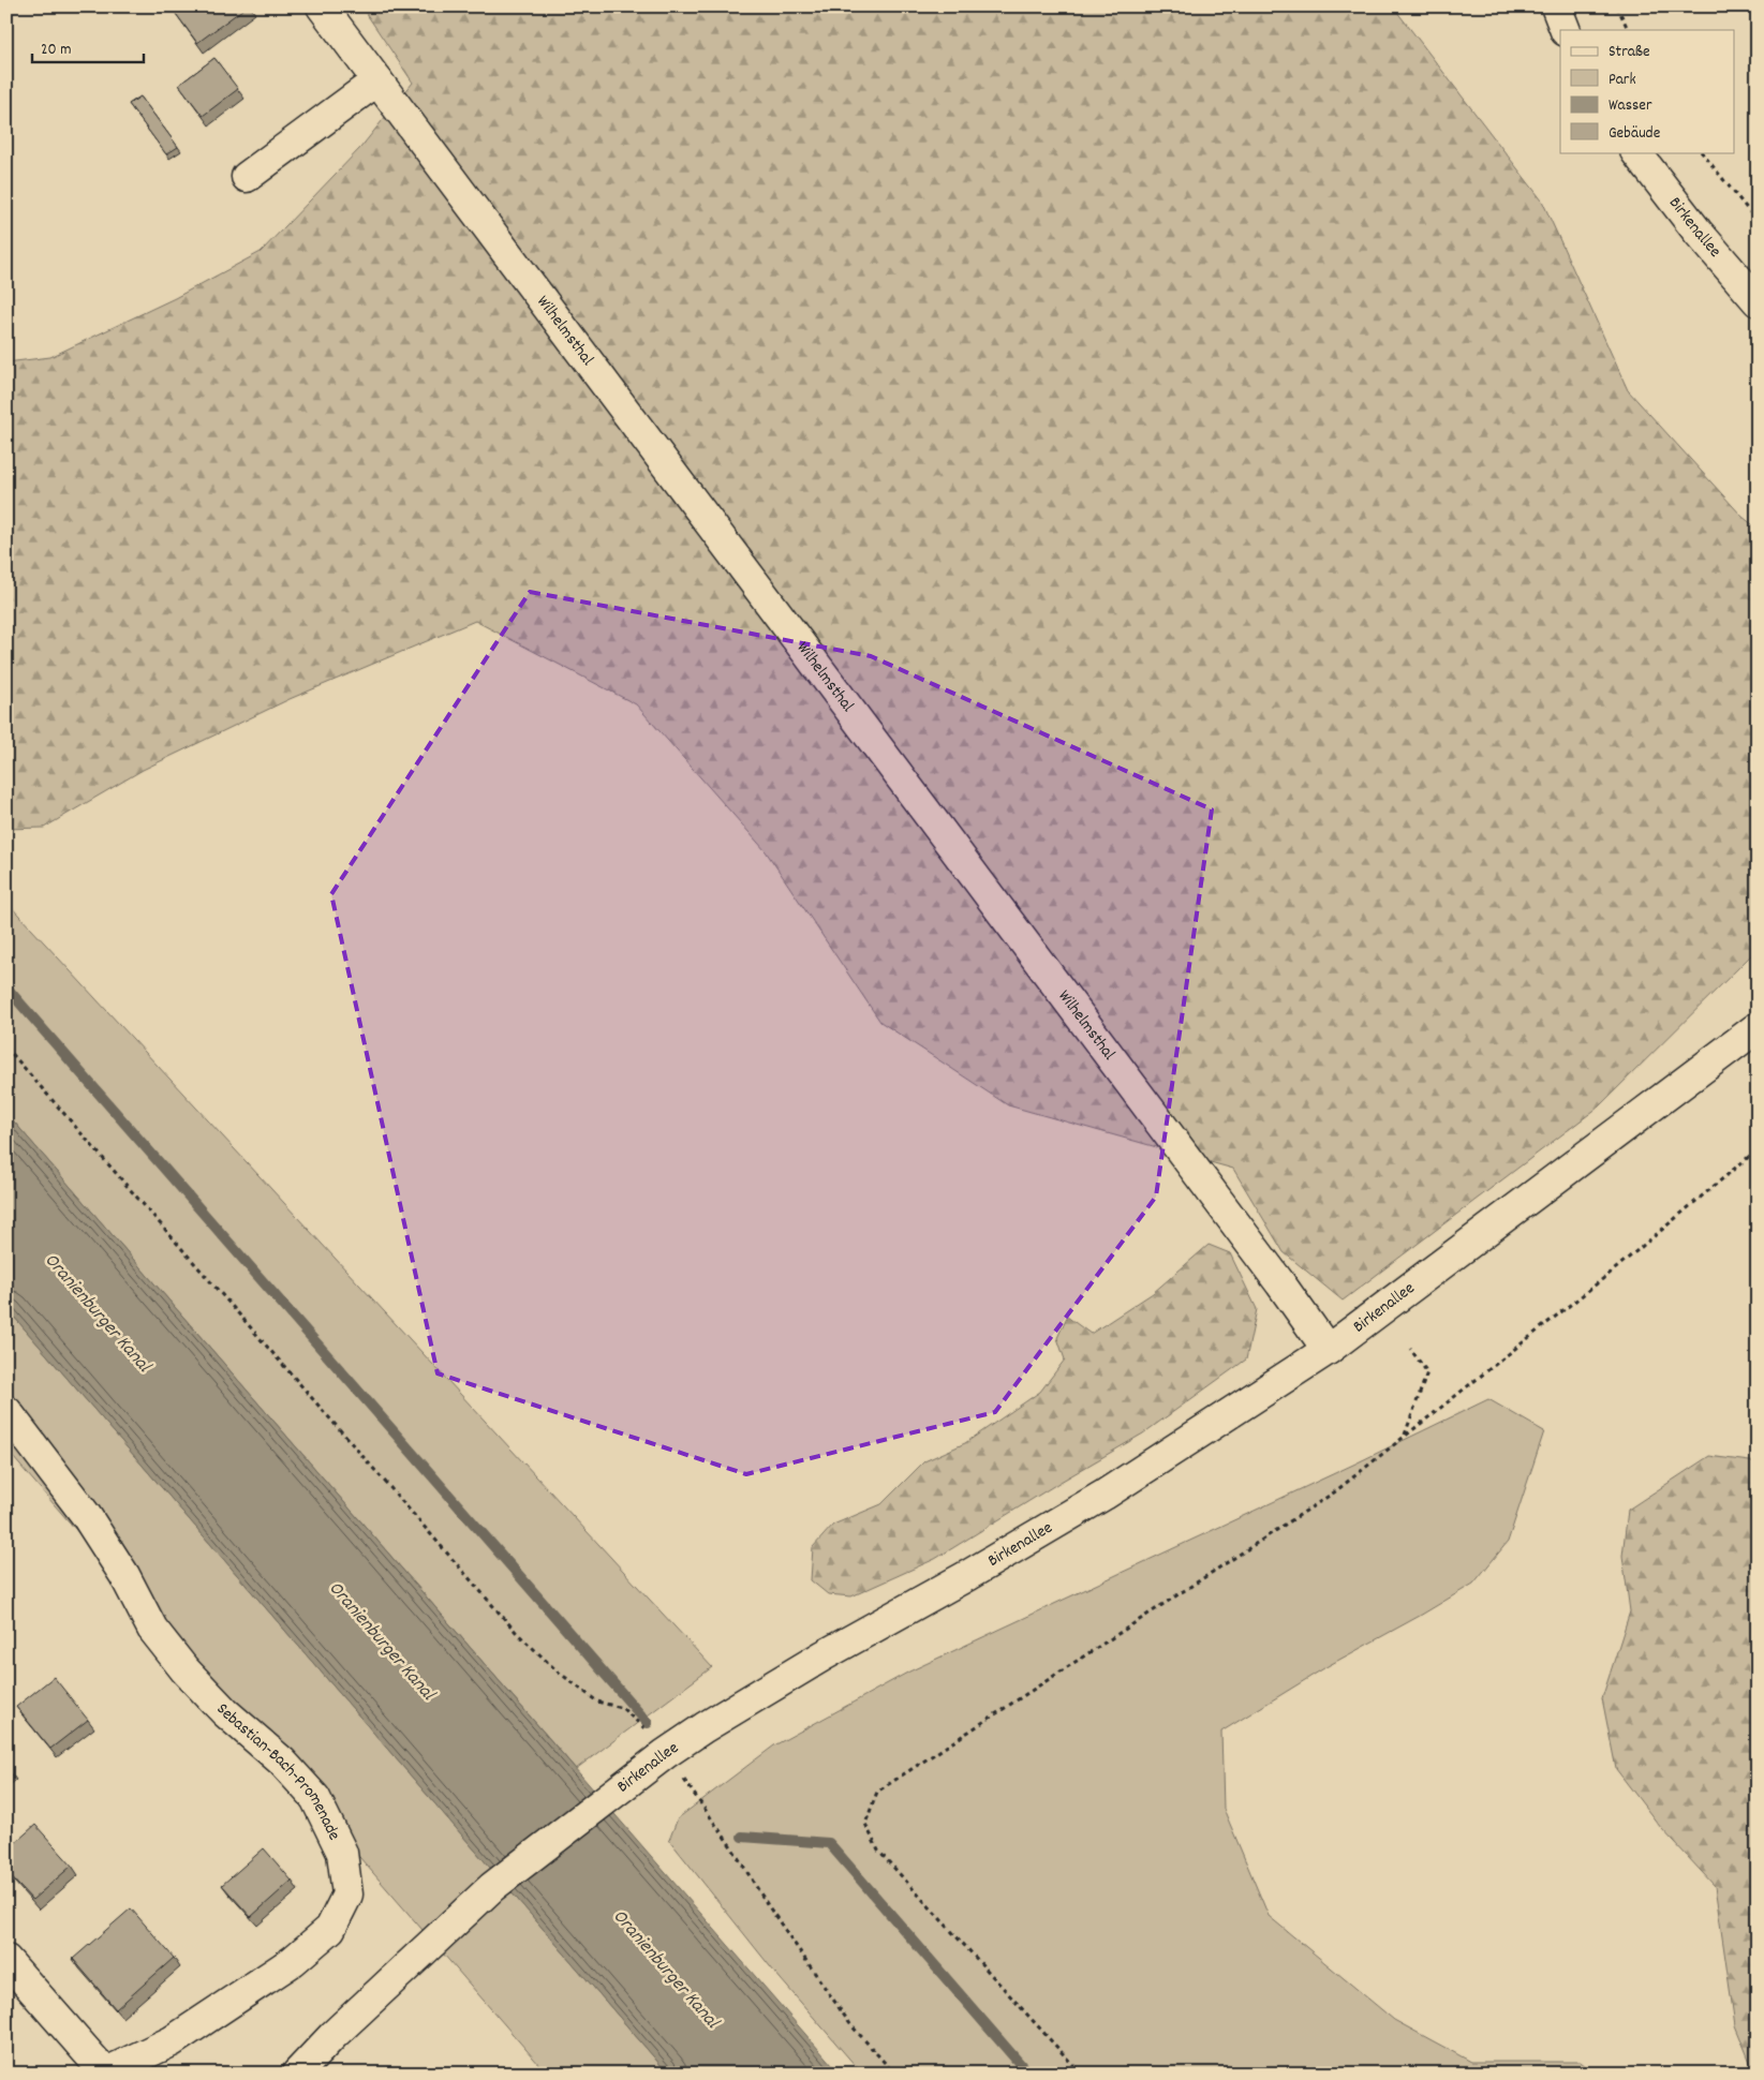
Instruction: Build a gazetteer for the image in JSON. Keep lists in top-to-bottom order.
{
  "streets": {
    "street": ["Birkenallee", "Wilhelmsthal", "Sebastian-Bach-Promenade"]
  },
  "crossings": [
    ["Birkenallee", "Wilhelmsthal"]
  ],
  "water": ["Oranienburger Kanal"],
  "legend": [
    "Straße",
    "Park",
    "Wasser",
    "Gebäude"
  ],
  "scale_bar": "20 m"
}
